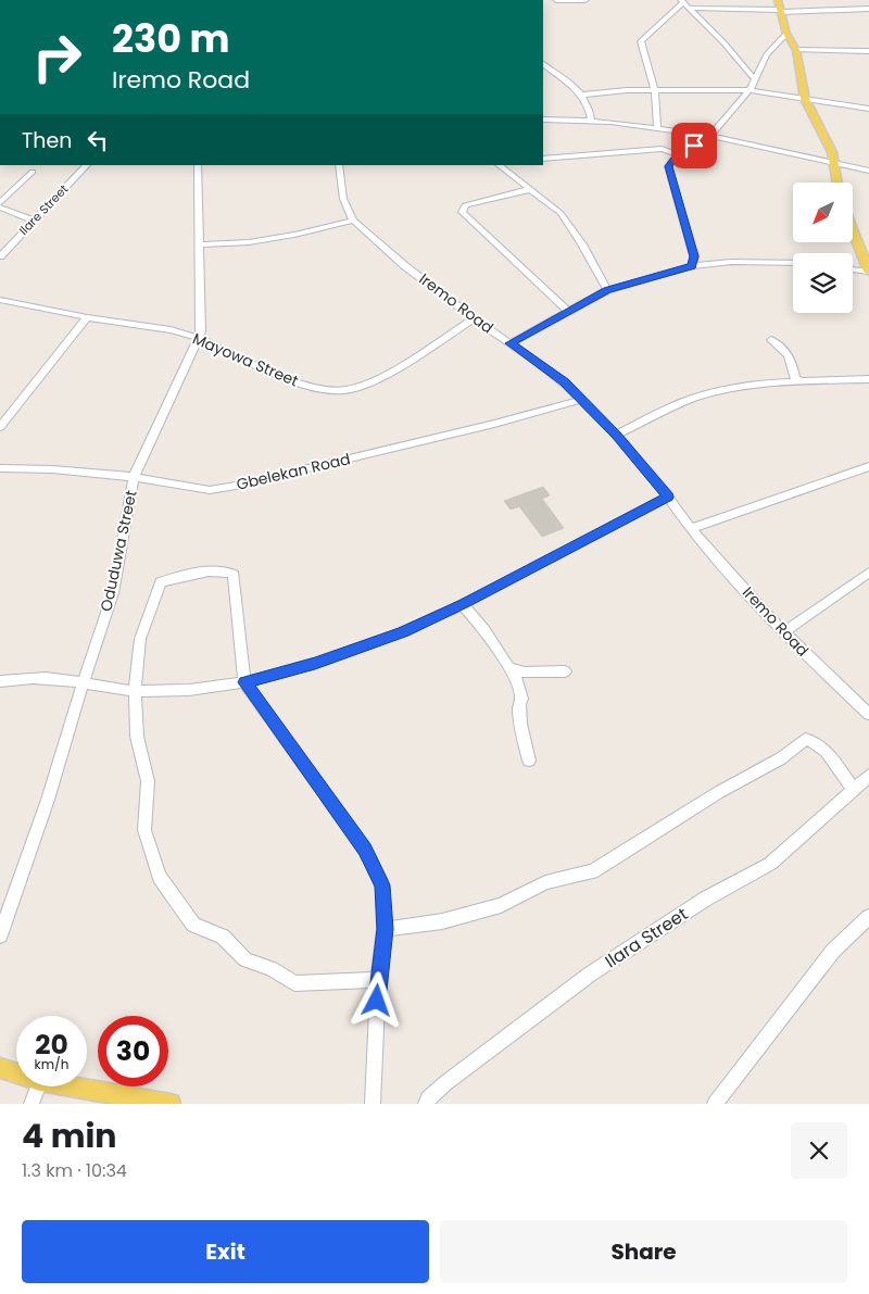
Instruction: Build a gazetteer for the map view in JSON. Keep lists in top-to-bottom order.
{
  "streets": {
    "street": [
      "Ilare Street",
      "Iremo Road",
      "Mayowa Street",
      "Gbelekan Road",
      "Oduduwa Street",
      "Ilara Street"
    ]
  },
  "crossings": [
    ["Iremo Road", "Mayowa Street"],
    ["Iremo Road", "Gbelekan Road"],
    ["Mayowa Street", "Oduduwa Street"],
    ["Gbelekan Road", "Oduduwa Street"]
  ],
  "north": "bottom left",
  "page": {
    "turn": ["230 m", "Iremo Road"],
    "then": "Then",
    "speed": "20 km/h",
    "limit": "30",
    "heading": ["4 min", "1.3 km · 10:34"],
    "buttons": ["Exit", "Share"]
  }
}
